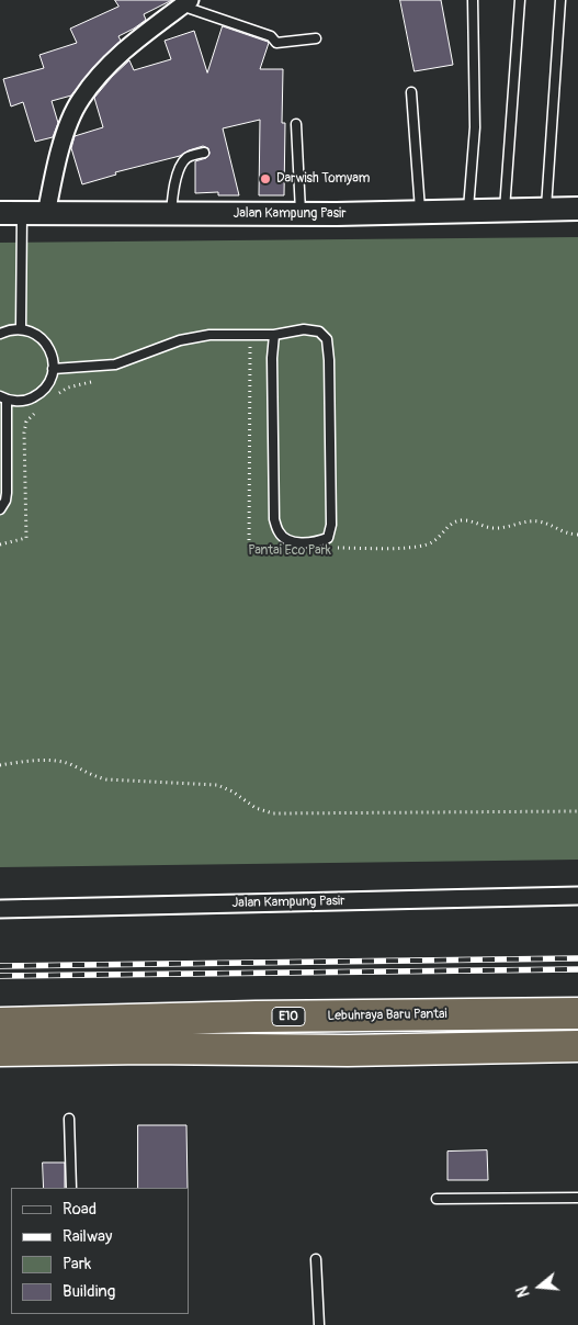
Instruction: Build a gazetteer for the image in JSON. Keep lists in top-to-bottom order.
{
  "streets": {
    "highway": ["Lebuhraya Baru Pantai", "E10"],
    "street": ["Jalan Kampung Pasir"]
  },
  "parks": ["Pantai Eco Park"],
  "places": ["Darwish Tomyam"],
  "legend": [
    "Road",
    "Railway",
    "Park",
    "Building"
  ],
  "north": "left"
}
